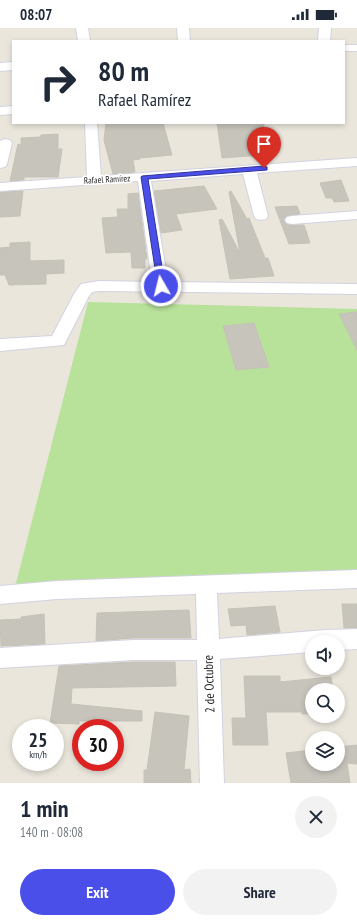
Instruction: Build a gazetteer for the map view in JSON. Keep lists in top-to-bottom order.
{
  "streets": {
    "street": ["Rafael Ramírez", "2 de Octubre"]
  },
  "page": {
    "status": "08:07",
    "turn": ["80 m", "Rafael Ramírez"],
    "speed": "25 km/h",
    "limit": "30",
    "heading": ["1 min", "140 m · 08:08"],
    "buttons": ["Exit", "Share"]
  }
}
